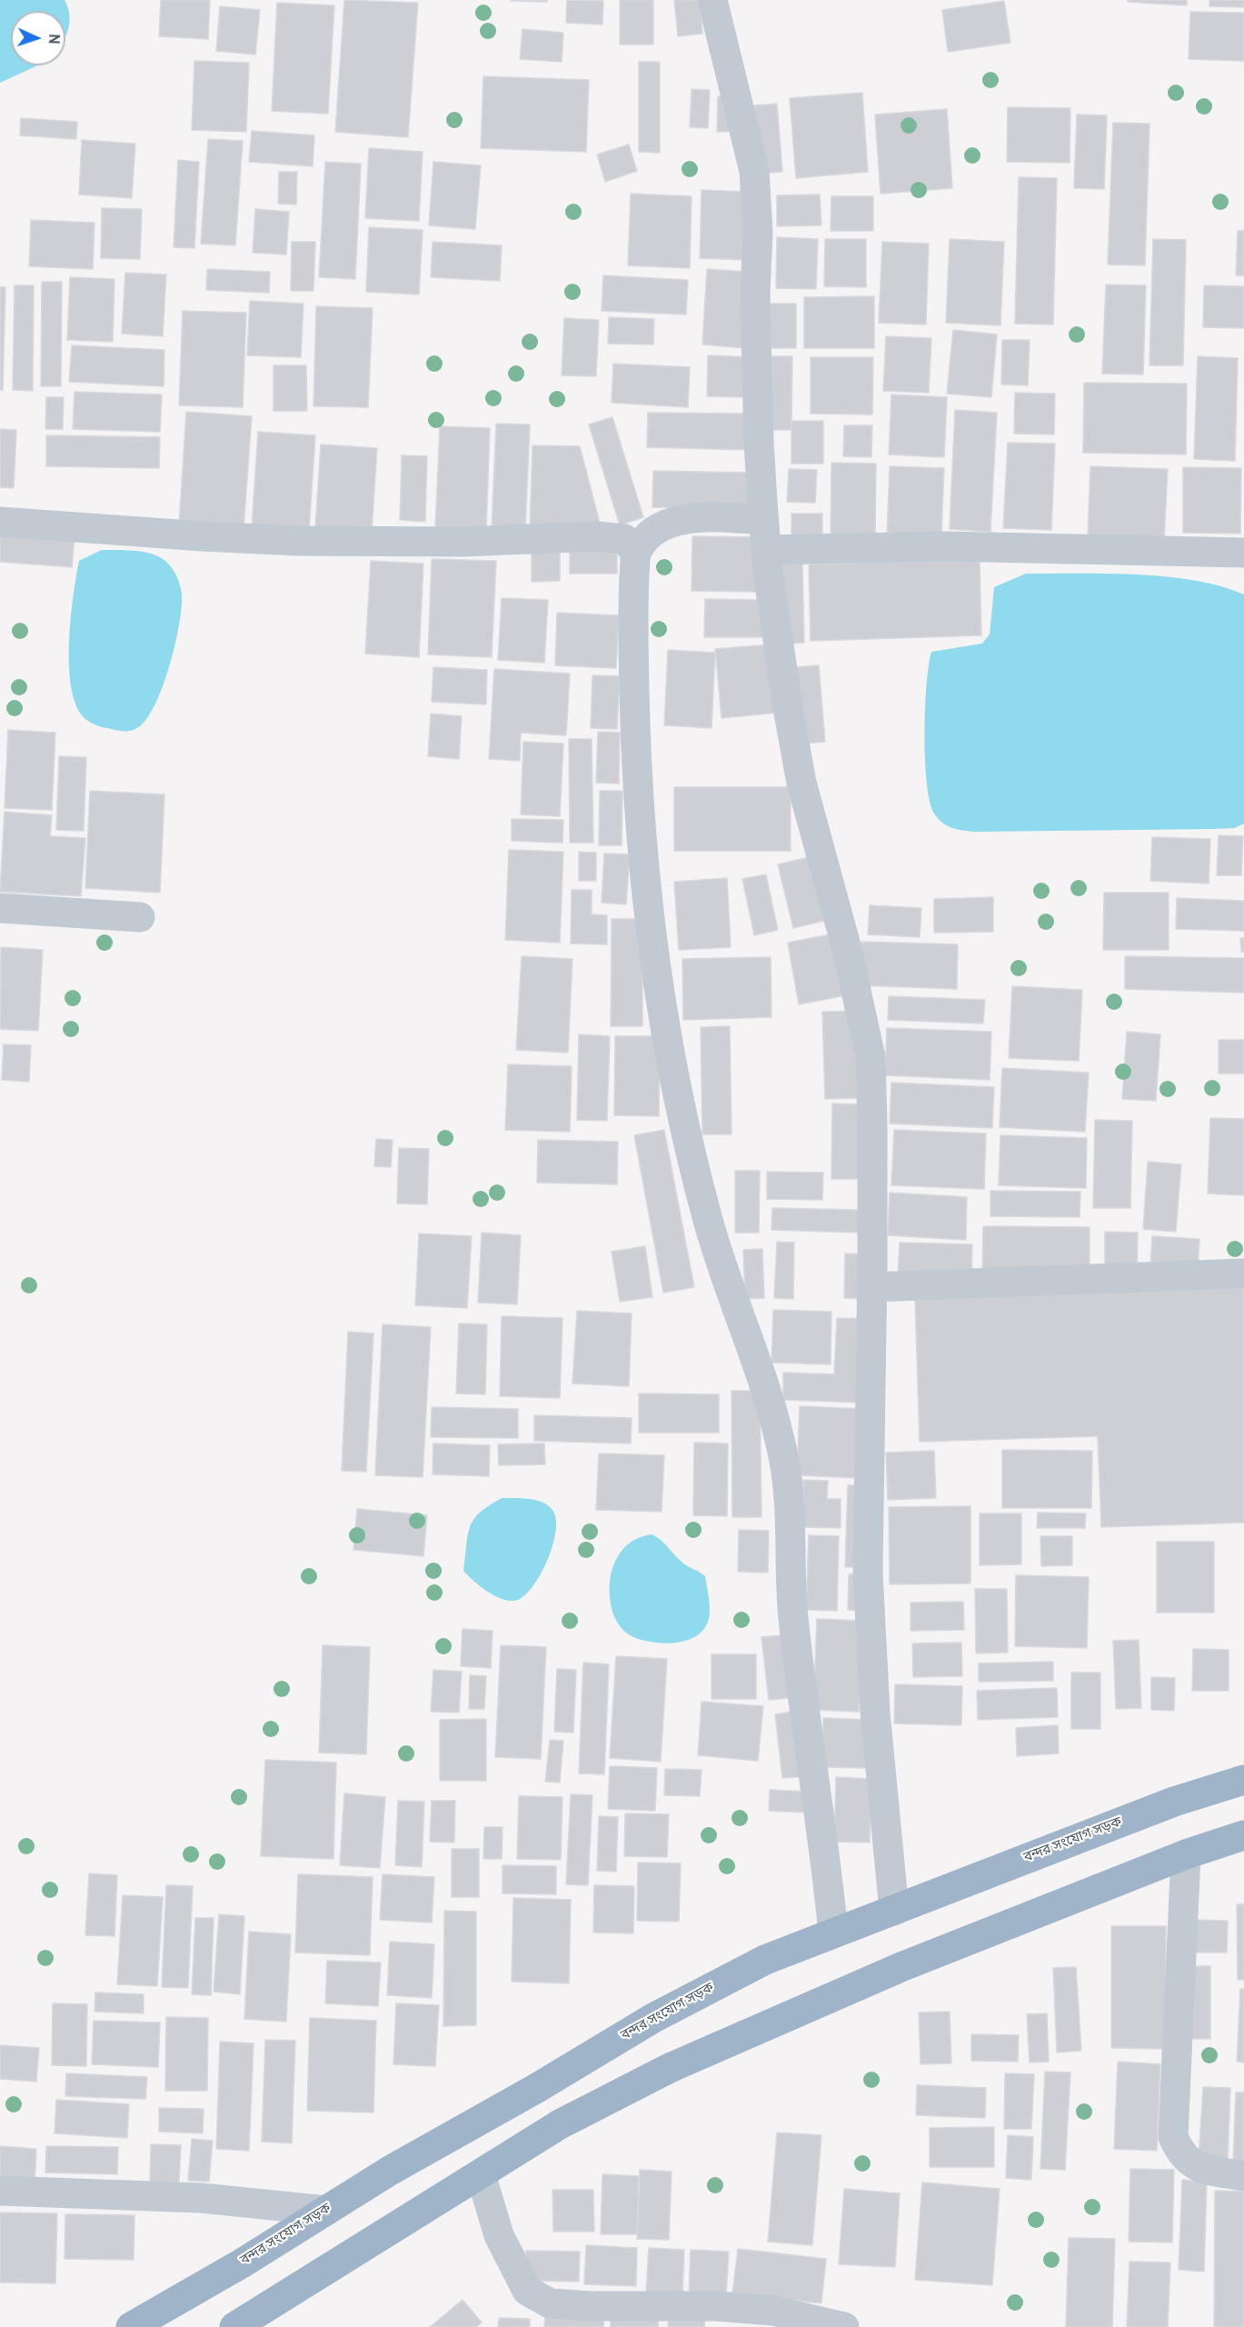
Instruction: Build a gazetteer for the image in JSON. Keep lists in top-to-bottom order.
{
  "streets": {
    "highway": ["বন্দর সংযোগ সড়ক"]
  },
  "north": "right"
}
